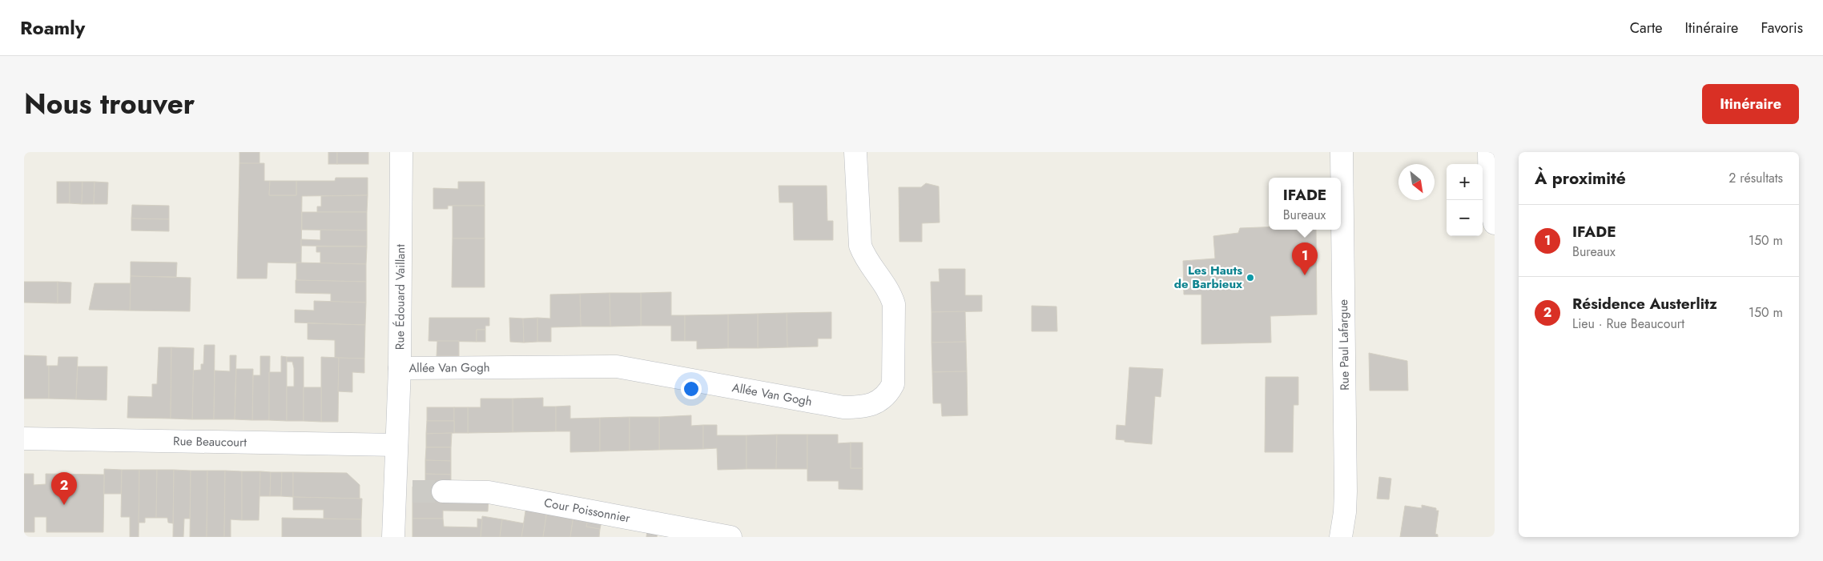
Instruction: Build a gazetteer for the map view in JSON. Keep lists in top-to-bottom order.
{
  "streets": {
    "street": [
      "Rue Édouard Vaillant",
      "Rue Paul Lafargue",
      "Allée Van Gogh",
      "Rue Beaucourt",
      "Cour Poissonnier"
    ]
  },
  "crossings": [
    ["Rue Édouard Vaillant", "Allée Van Gogh"],
    ["Rue Édouard Vaillant", "Rue Beaucourt"]
  ],
  "places": ["Les Hauts de Barbieux"],
  "north": "bottom right",
  "page": {
    "header": "Roamly",
    "nav": ["Carte", "Itinéraire", "Favoris"],
    "title": "Nous trouver",
    "buttons": "Itinéraire",
    "heading": ["À proximité", "2 résultats"],
    "map_buttons": ["+", "−"],
    "popup": ["IFADE", "Bureaux"],
    "list": [
      {
        "mark": "1",
        "name": "IFADE",
        "note": "Bureaux",
        "value": "150 m"
      },
      {
        "mark": "2",
        "name": "Résidence Austerlitz",
        "note": "Lieu · Rue Beaucourt",
        "value": "150 m"
      }
    ],
    "pins": ["1", "2"]
  }
}
